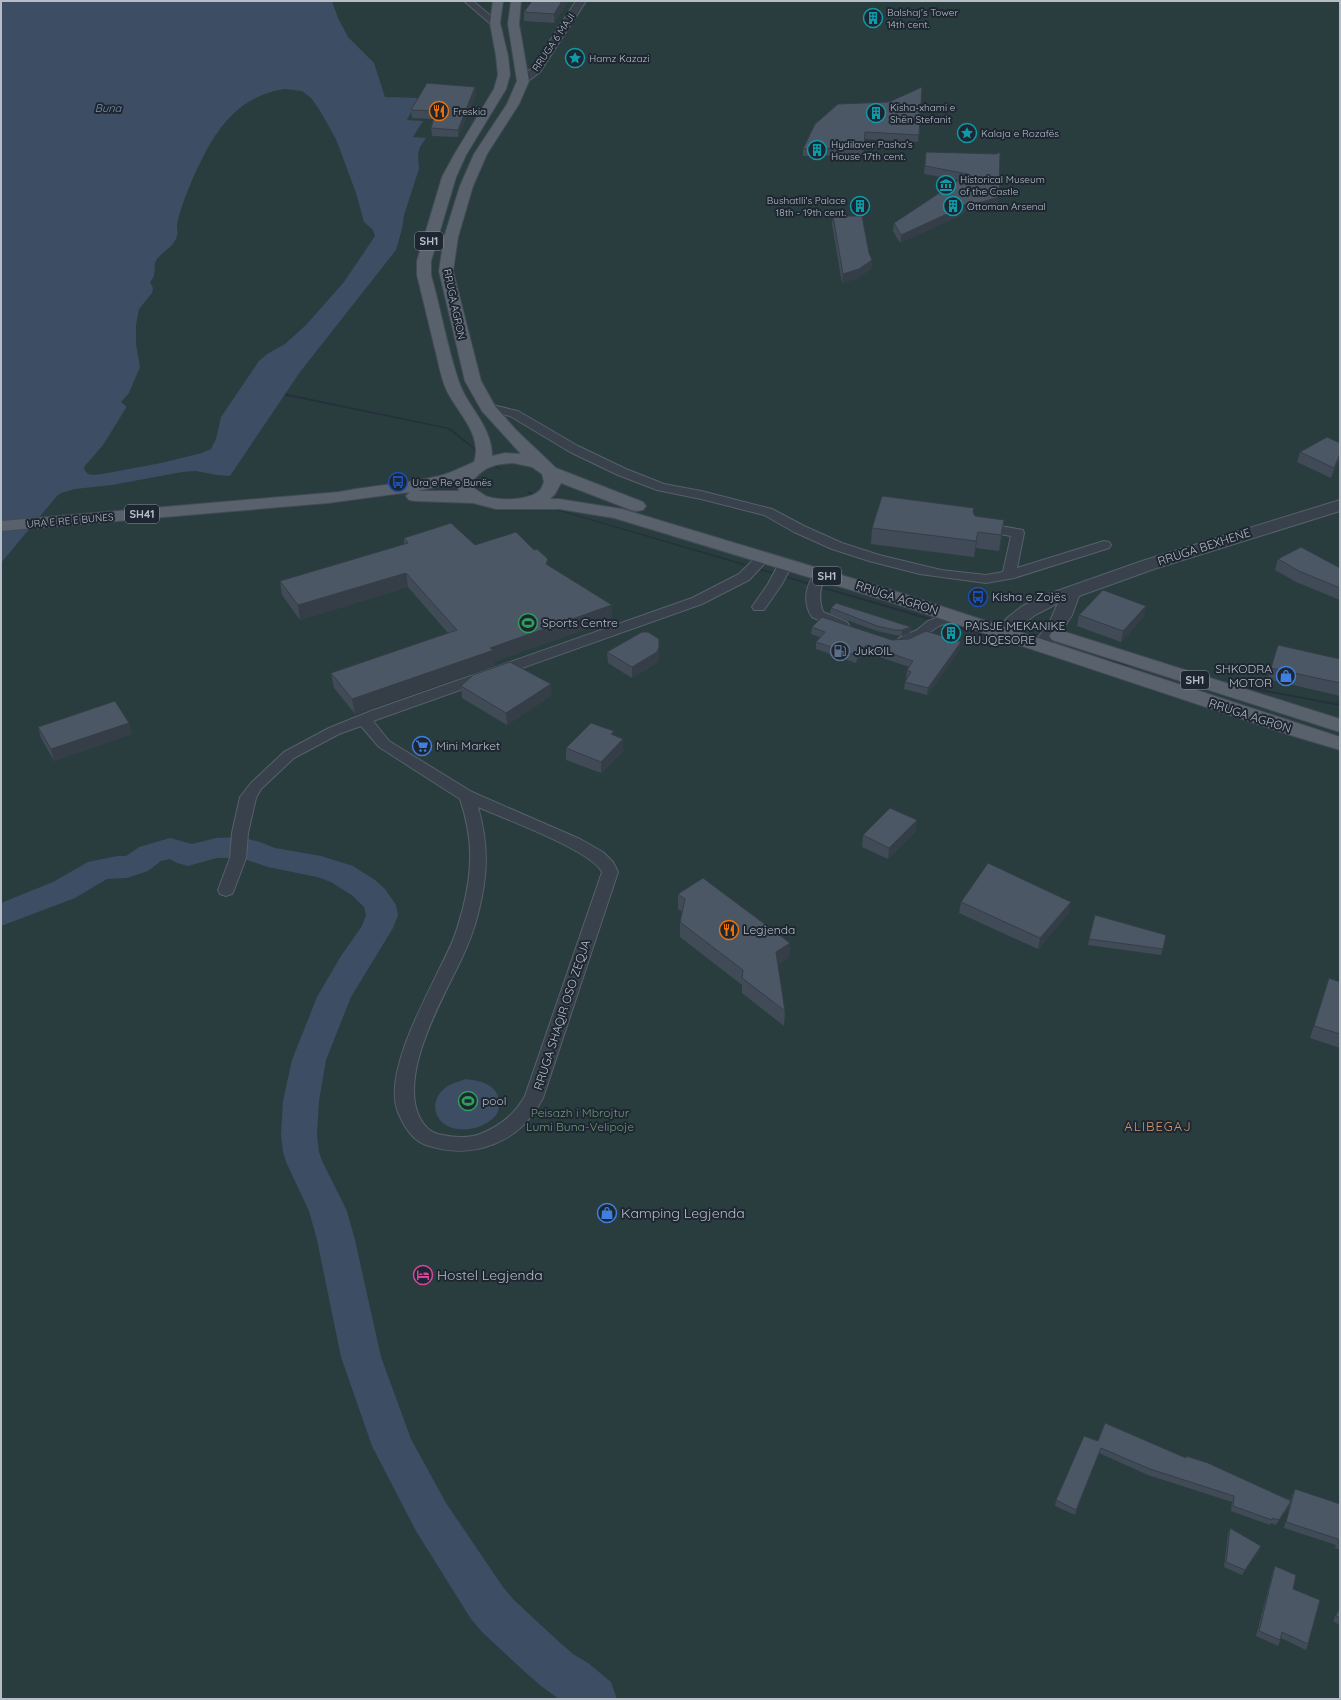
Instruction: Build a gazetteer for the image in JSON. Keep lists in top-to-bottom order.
{
  "streets": {
    "main road": [
      "SH1",
      "RRUGA AGRON",
      "SH41",
      "URA E RE E BUNES"
    ],
    "street": ["RRUGA 6 MAJI", "RRUGA BEXHENE"],
    "lane": ["RRUGA SHAQIR OSO ZEQJA"]
  },
  "crossings": [
    ["RRUGA 6 MAJI", "RRUGA AGRON"],
    ["SH1", "RRUGA AGRON"],
    ["RRUGA AGRON", "SH41"],
    ["RRUGA AGRON", "RRUGA BEXHENE"],
    ["SH41", "URA E RE E BUNES"]
  ],
  "districts": ["ALIBEGAJ"],
  "water": ["Buna"],
  "parks": ["Peisazh i Mbrojtur Lumi Buna-Velipoje"],
  "places": {
    "building": [
      "Balshaj's Tower 14th cent.",
      "Kisha-xhami e Shën Stefanit",
      "Hydilaver Pasha's House 17th cent.",
      "Bushatlli's Palace 18th - 19th cent.",
      "Ottoman Arsenal",
      "PAISJE MEKANIKE BUJQESORE"
    ],
    "place": ["Hamz Kazazi", "Kalaja e Rozafës"],
    "restaurant": ["Freskia", "Legjenda"],
    "museum": ["Historical Museum of the Castle"],
    "bus stop": ["Ura e Re e Bunës", "Kisha e Zojës"],
    "sports": ["Sports Centre", "pool"],
    "fuel station": ["JukOIL"],
    "shop": ["SHKODRA MOTOR", "Kamping Legjenda"],
    "supermarket": ["Mini Market"],
    "hotel": ["Hostel Legjenda"]
  }
}
